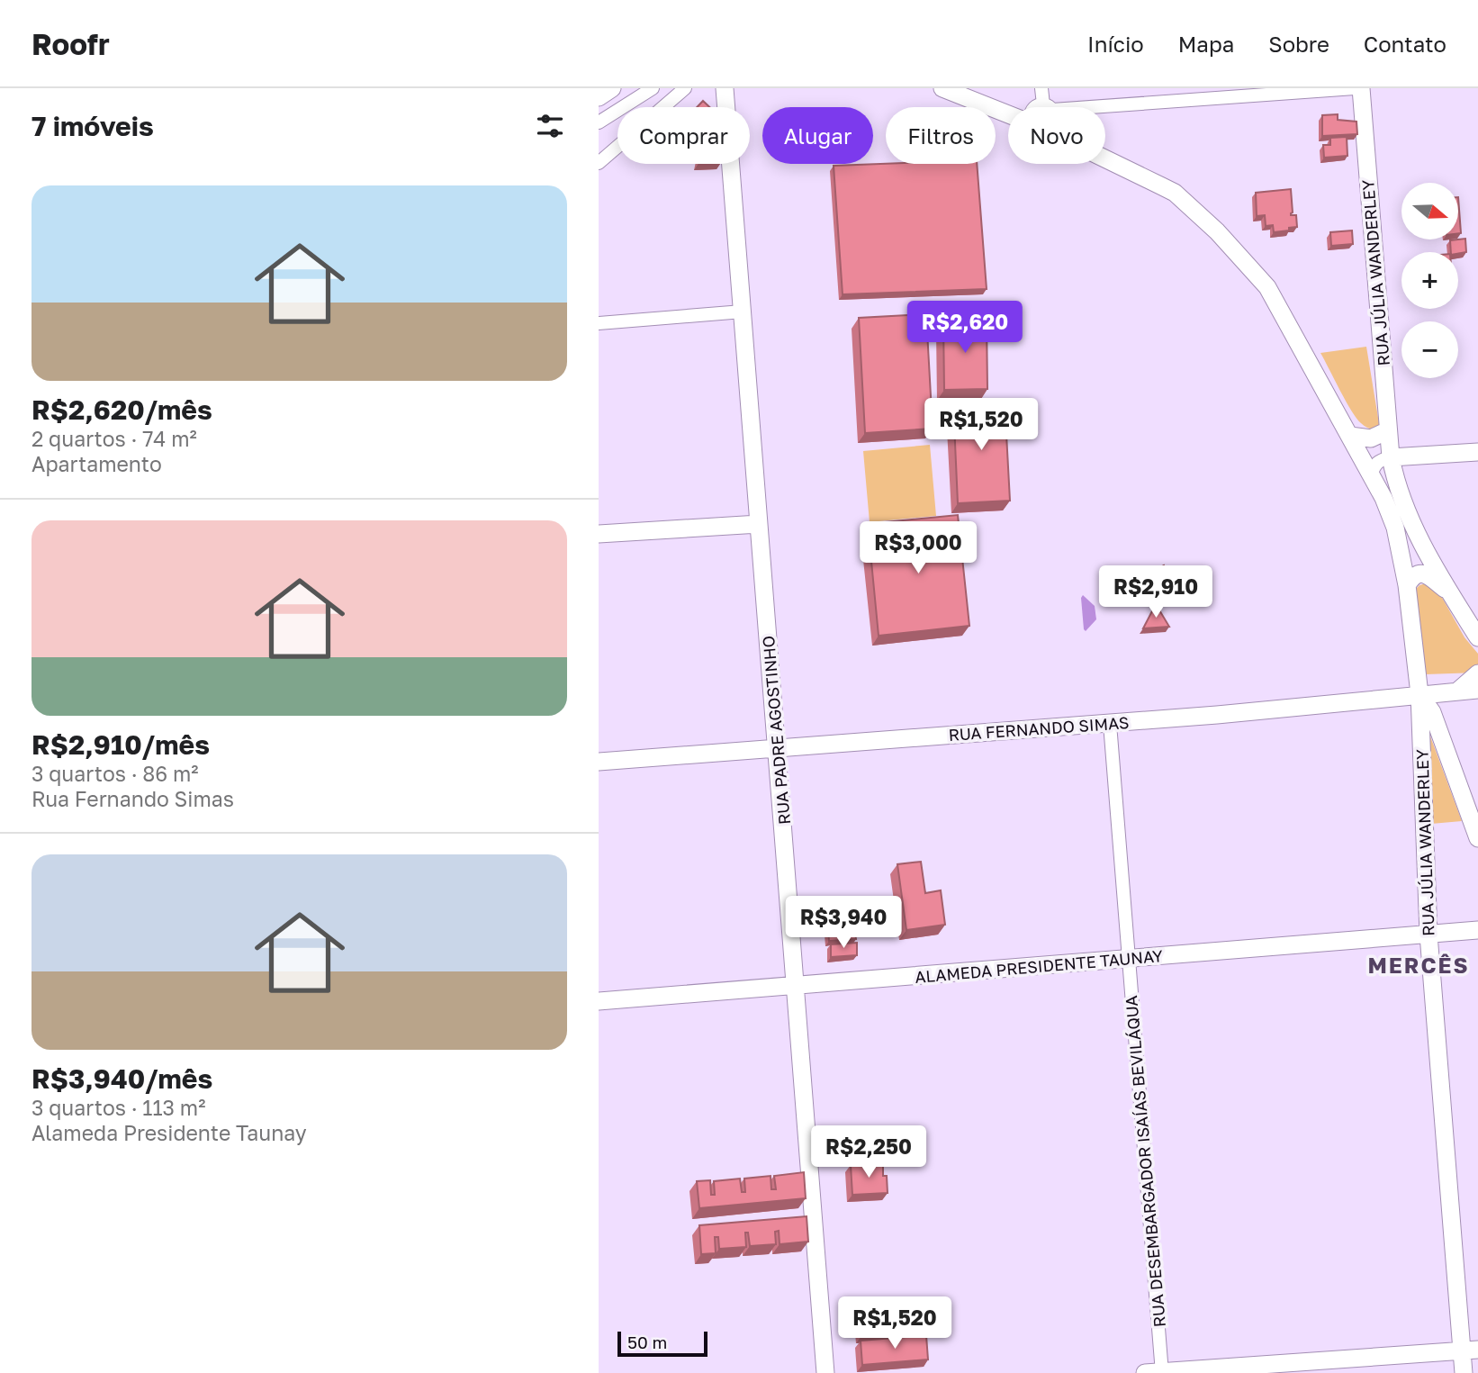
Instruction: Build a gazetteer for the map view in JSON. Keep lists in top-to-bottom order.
{
  "streets": {
    "main road": [
      "RUA JÚLIA WANDERLEY",
      "RUA FERNANDO SIMAS",
      "RUA PADRE AGOSTINHO",
      "ALAMEDA PRESIDENTE TAUNAY"
    ],
    "street": ["RUA DESEMBARGADOR ISAÍAS BEVILÁQUA"]
  },
  "crossings": [
    ["RUA JÚLIA WANDERLEY", "RUA FERNANDO SIMAS"],
    ["RUA JÚLIA WANDERLEY", "ALAMEDA PRESIDENTE TAUNAY"],
    ["RUA FERNANDO SIMAS", "RUA PADRE AGOSTINHO"],
    ["RUA FERNANDO SIMAS", "RUA DESEMBARGADOR ISAÍAS BEVILÁQUA"],
    ["RUA PADRE AGOSTINHO", "ALAMEDA PRESIDENTE TAUNAY"],
    ["ALAMEDA PRESIDENTE TAUNAY", "RUA DESEMBARGADOR ISAÍAS BEVILÁQUA"]
  ],
  "districts": ["MERCÊS"],
  "scale_bar": "50 m",
  "north": "right",
  "page": {
    "header": "Roofr",
    "nav": [
      "Início",
      "Mapa",
      "Sobre",
      "Contato"
    ],
    "heading": "7 imóveis",
    "chip": [
      "Comprar",
      "Alugar",
      "Filtros",
      "Novo"
    ],
    "list": [
      {
        "name": "R$2,620/mês",
        "note": "2 quartos · 74 m² · Apartamento"
      },
      {
        "name": "R$2,910/mês",
        "note": "3 quartos · 86 m² · Rua Fernando Simas"
      },
      {
        "name": "R$3,940/mês",
        "note": "3 quartos · 113 m² · Alameda Presidente Taunay"
      }
    ],
    "map_buttons": ["+", "−"],
    "price": [
      "R$2,620",
      "R$1,520",
      "R$3,000",
      "R$2,910",
      "R$3,940",
      "R$2,250",
      "R$1,520"
    ],
    "scale": "50 m"
  }
}
